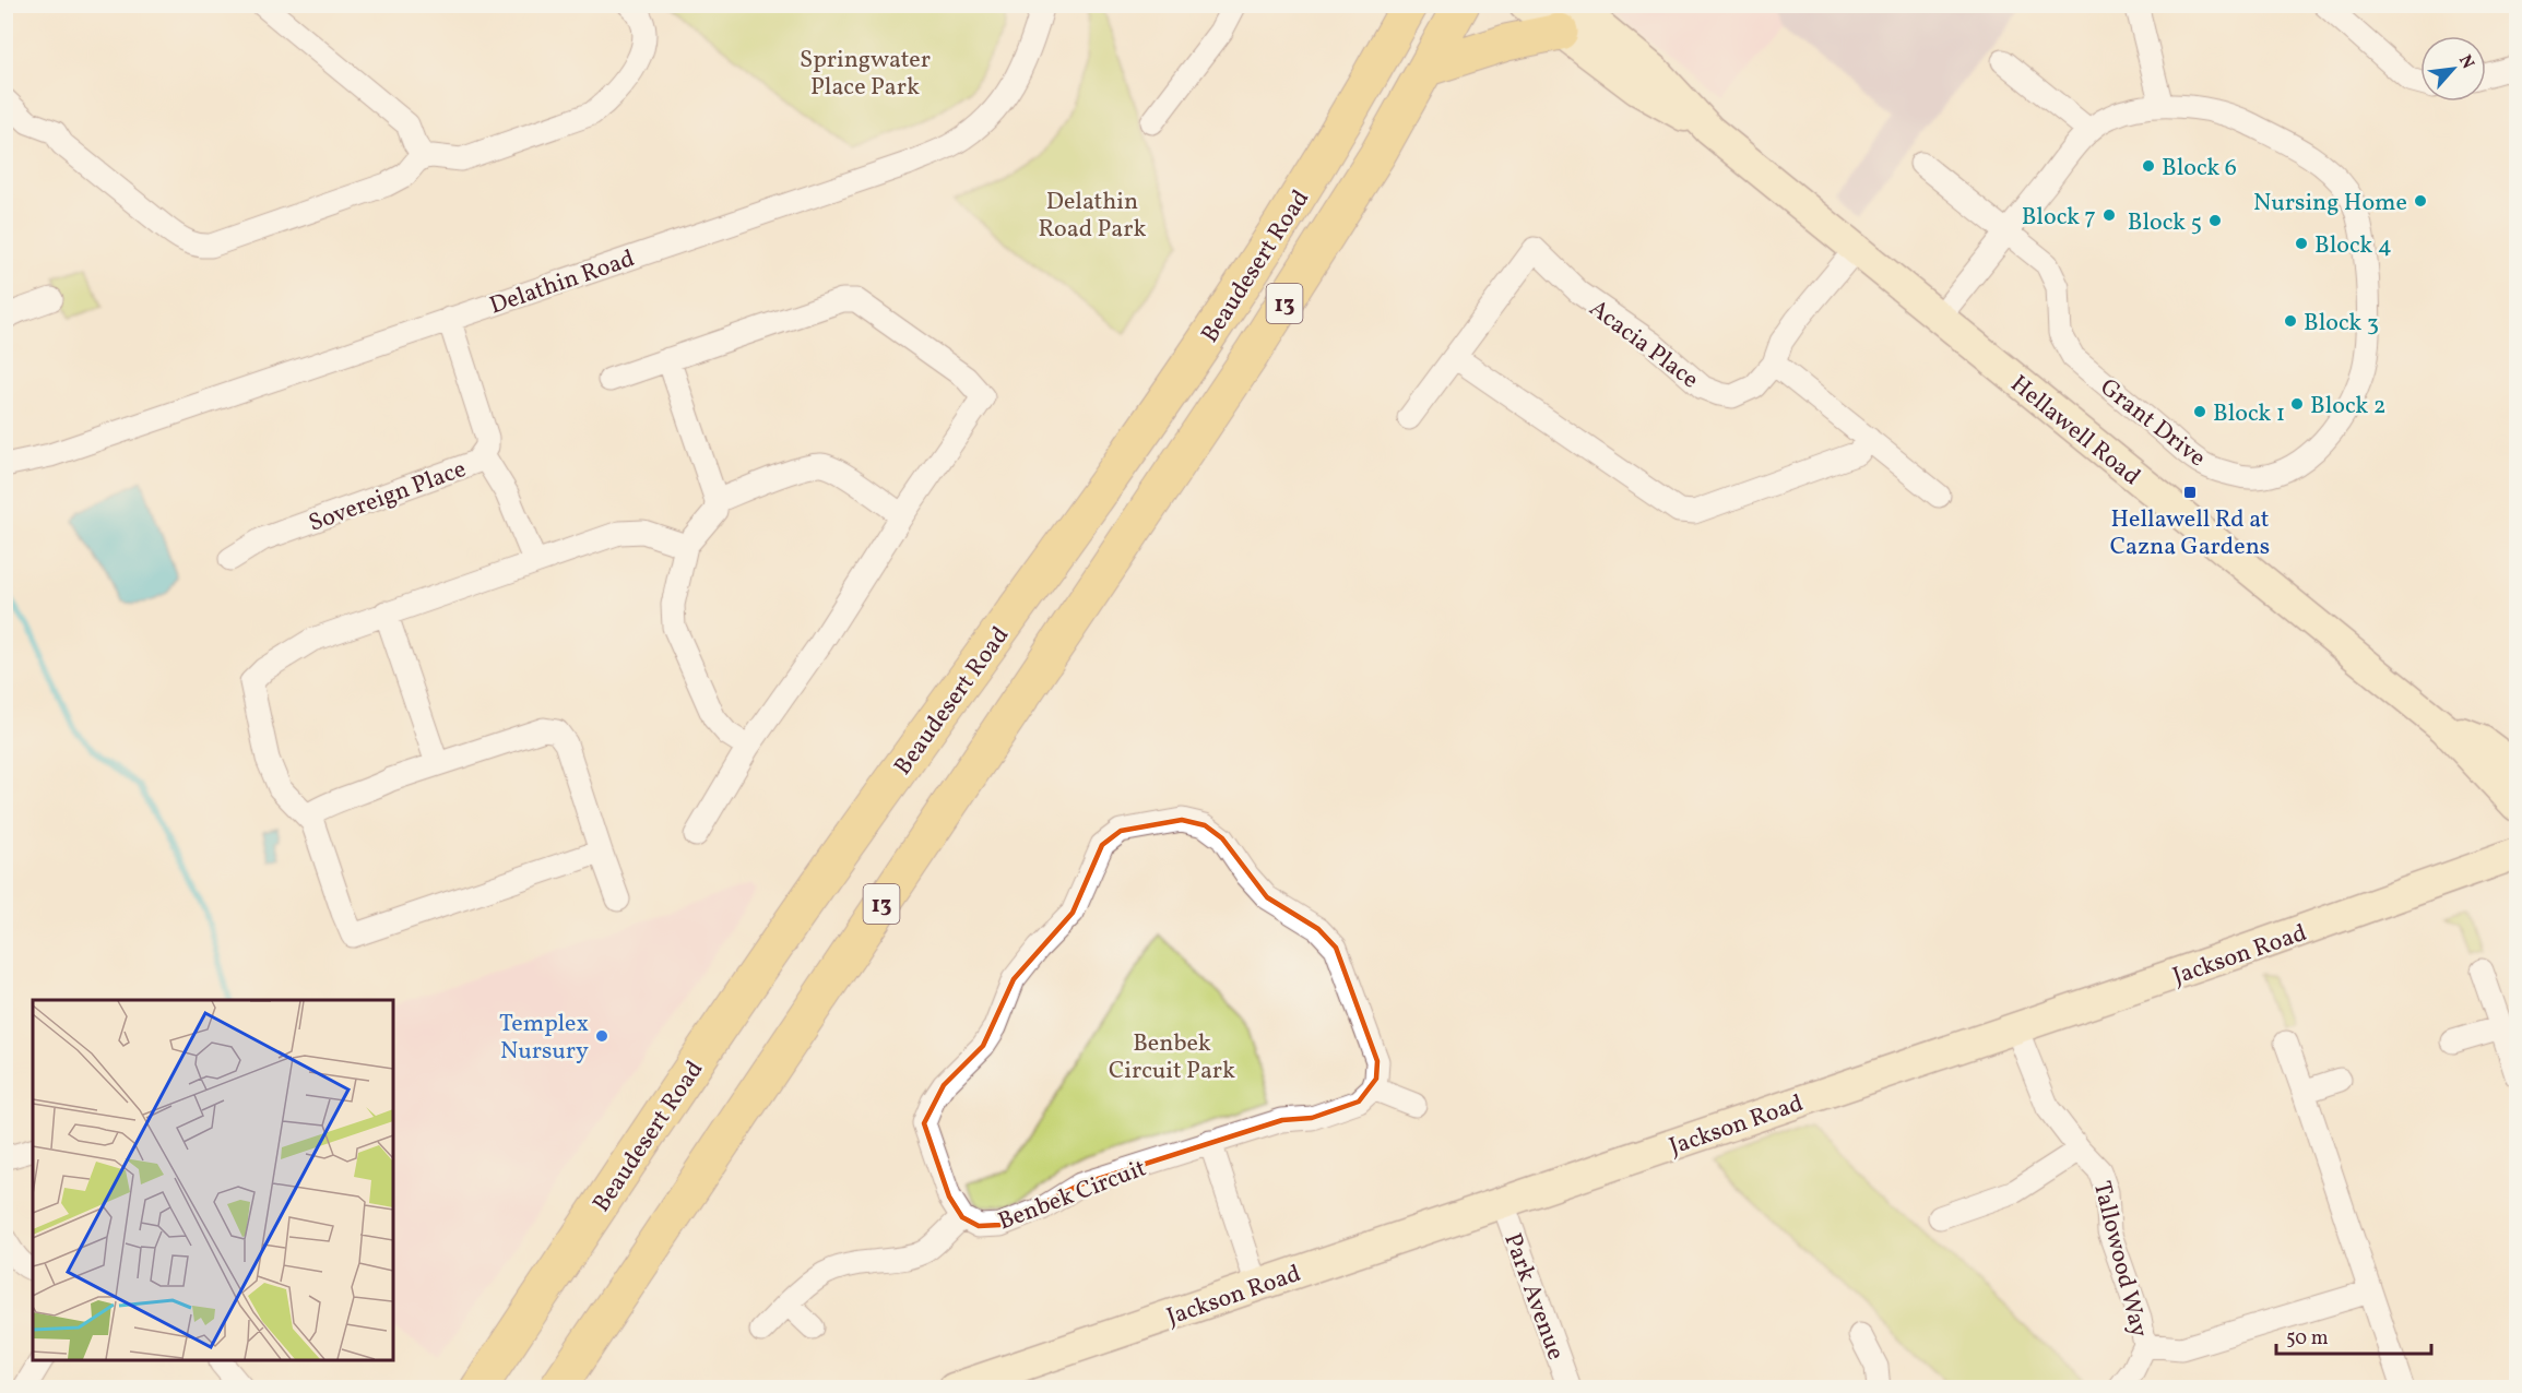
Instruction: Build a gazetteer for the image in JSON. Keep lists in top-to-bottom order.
{
  "streets": {
    "highway": ["Beaudesert Road", "13"],
    "street": [
      "Delathin Road",
      "Acacia Place",
      "Grant Drive",
      "Hellawell Road",
      "Sovereign Place",
      "Jackson Road",
      "Benbek Circuit",
      "Tallowood Way",
      "Park Avenue"
    ]
  },
  "crossings": [
    ["Delathin Road", "Sovereign Place"],
    ["Acacia Place", "Hellawell Road"],
    ["Grant Drive", "Hellawell Road"],
    ["Jackson Road", "Tallowood Way"],
    ["Jackson Road", "Park Avenue"]
  ],
  "parks": ["Springwater Place Park", "Delathin Road Park", "Benbek Circuit Park"],
  "places": {
    "other": [
      "Block 6",
      "Nursing Home",
      "Block 7",
      "Block 5",
      "Block 4",
      "Block 3",
      "Block 2",
      "Block 1",
      "Templex Nursury"
    ],
    "transit": ["Hellawell Rd at Cazna Gardens"]
  },
  "scale_bar": "50 m",
  "north": "top right"
}
